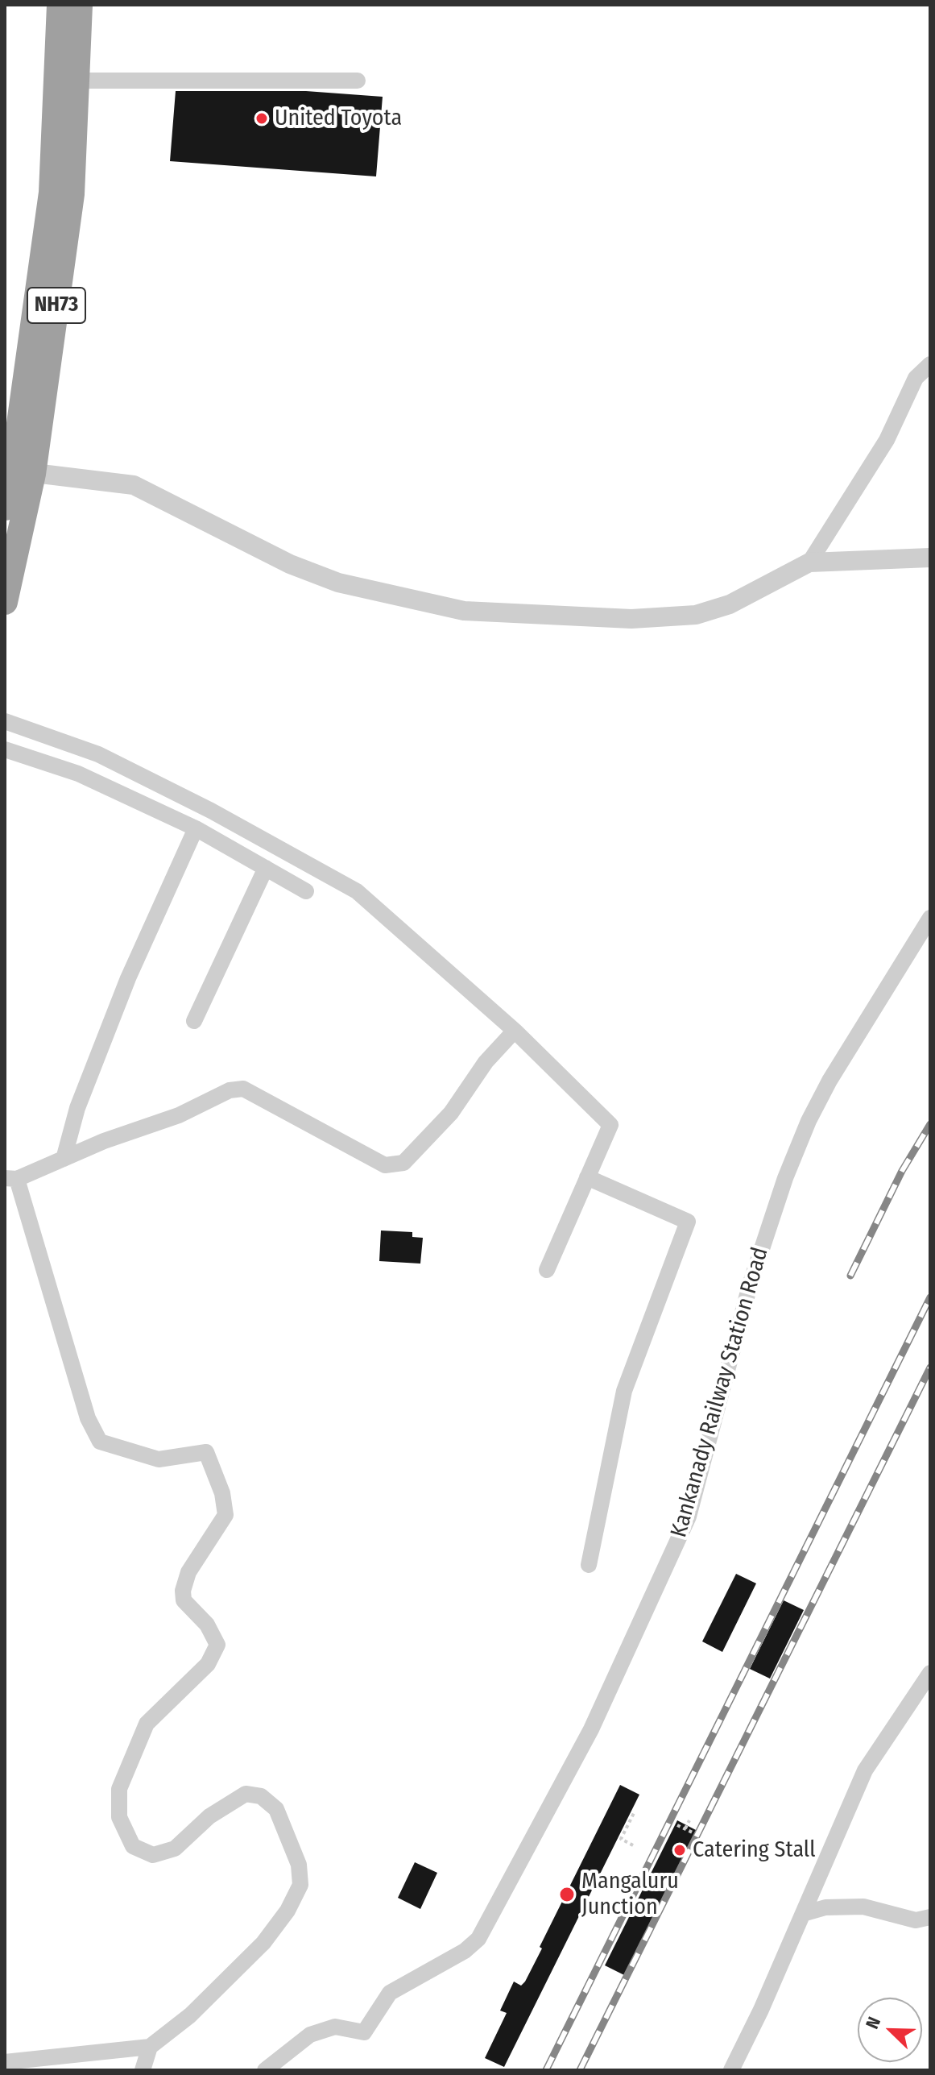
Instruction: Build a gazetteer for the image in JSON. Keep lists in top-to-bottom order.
{
  "streets": {
    "highway": ["NH73"],
    "street": ["Kankanady Railway Station Road"]
  },
  "places": ["United Toyota", "Catering Stall", "Mangaluru Junction"],
  "north": "top left"
}
